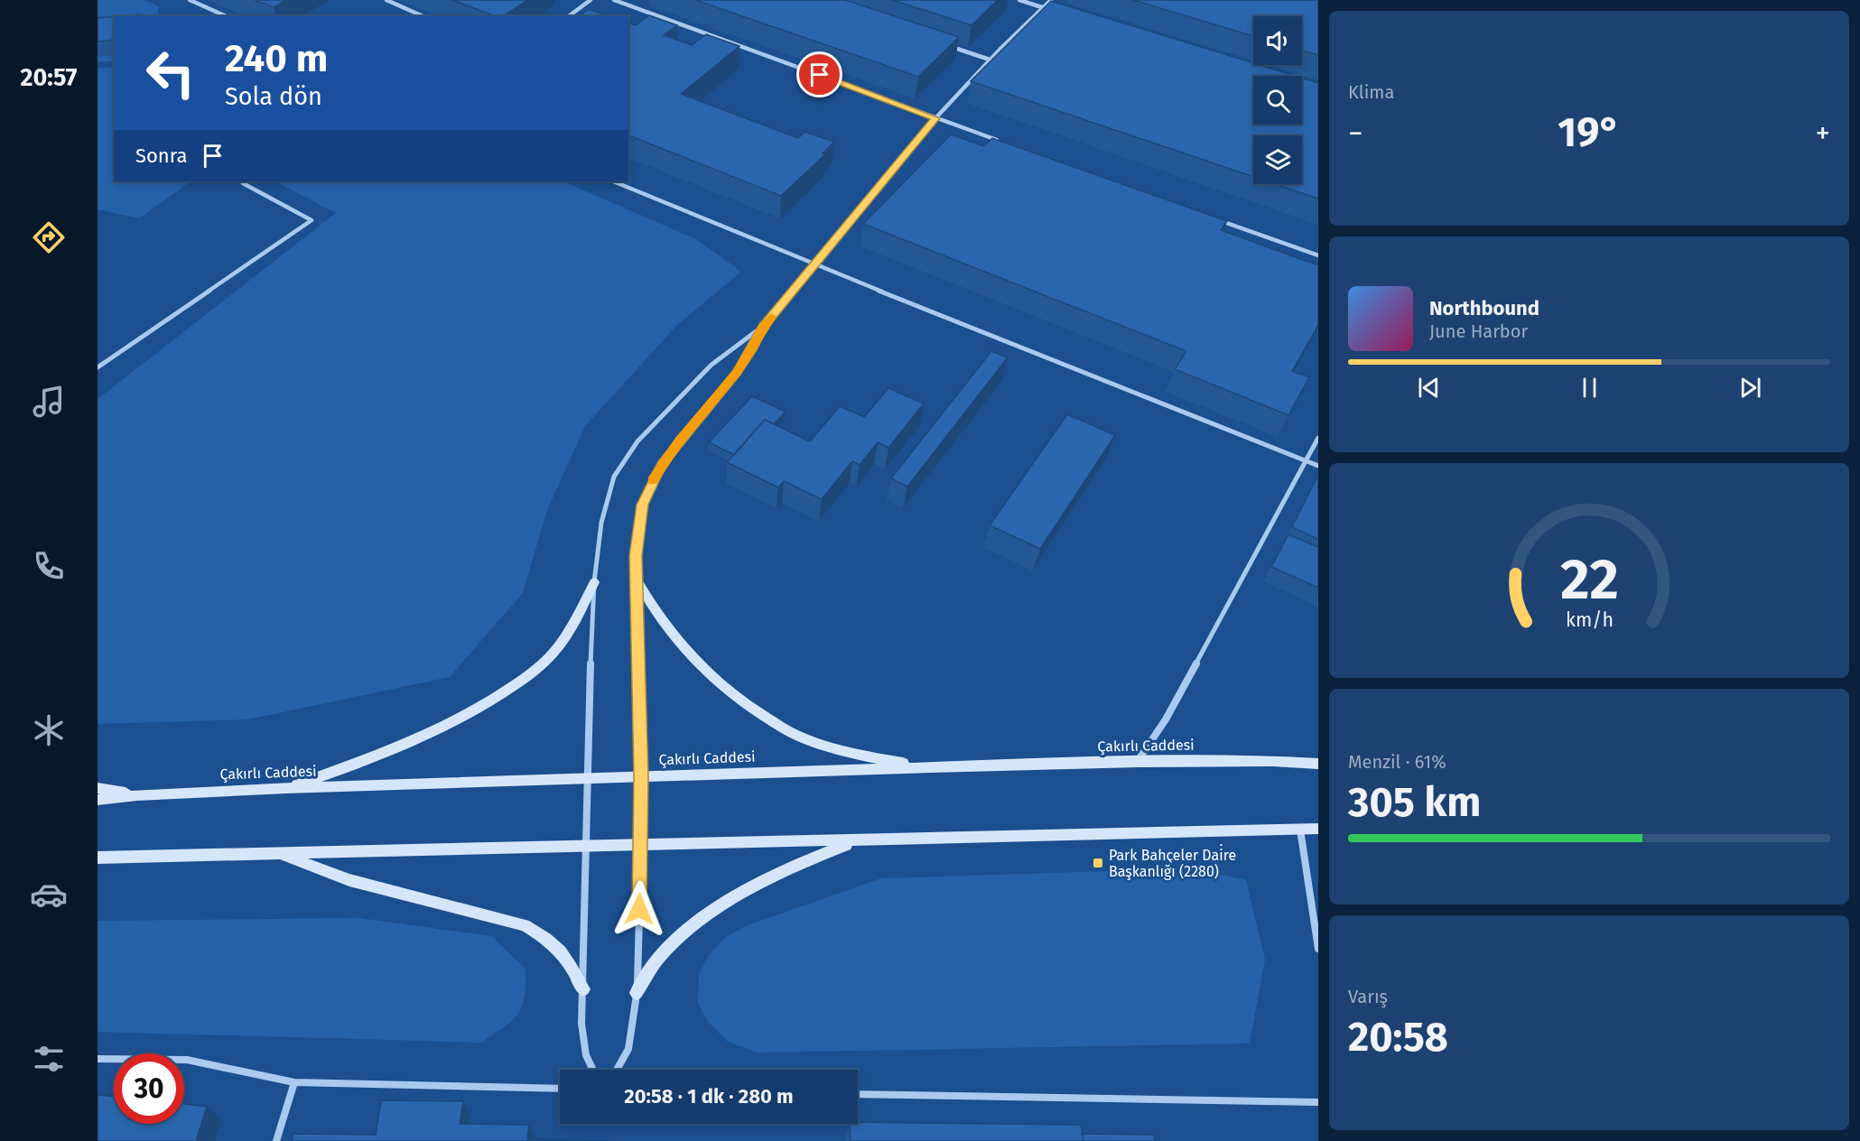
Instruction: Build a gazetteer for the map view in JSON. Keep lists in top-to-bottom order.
{
  "streets": {
    "main road": ["Çakırlı Caddesi"]
  },
  "places": {
    "transit": ["Park Bahçeler Dai̇re Başkanlığı (2280)"]
  },
  "page": {
    "tabs": "20:57",
    "tile": [
      "Klima",
      ["Menzil · 61%", "305 km"],
      ["Varış", "20:58"]
    ],
    "turn": ["240 m", "Sola dön"],
    "heat": ["−", "19°", "+"],
    "then": "Sonra",
    "song": ["Northbound", "June Harbor"],
    "limit": "30",
    "trip": "20:58 · 1 dk · 280 m",
    "gauge": ["22", "km/h"]
  }
}
